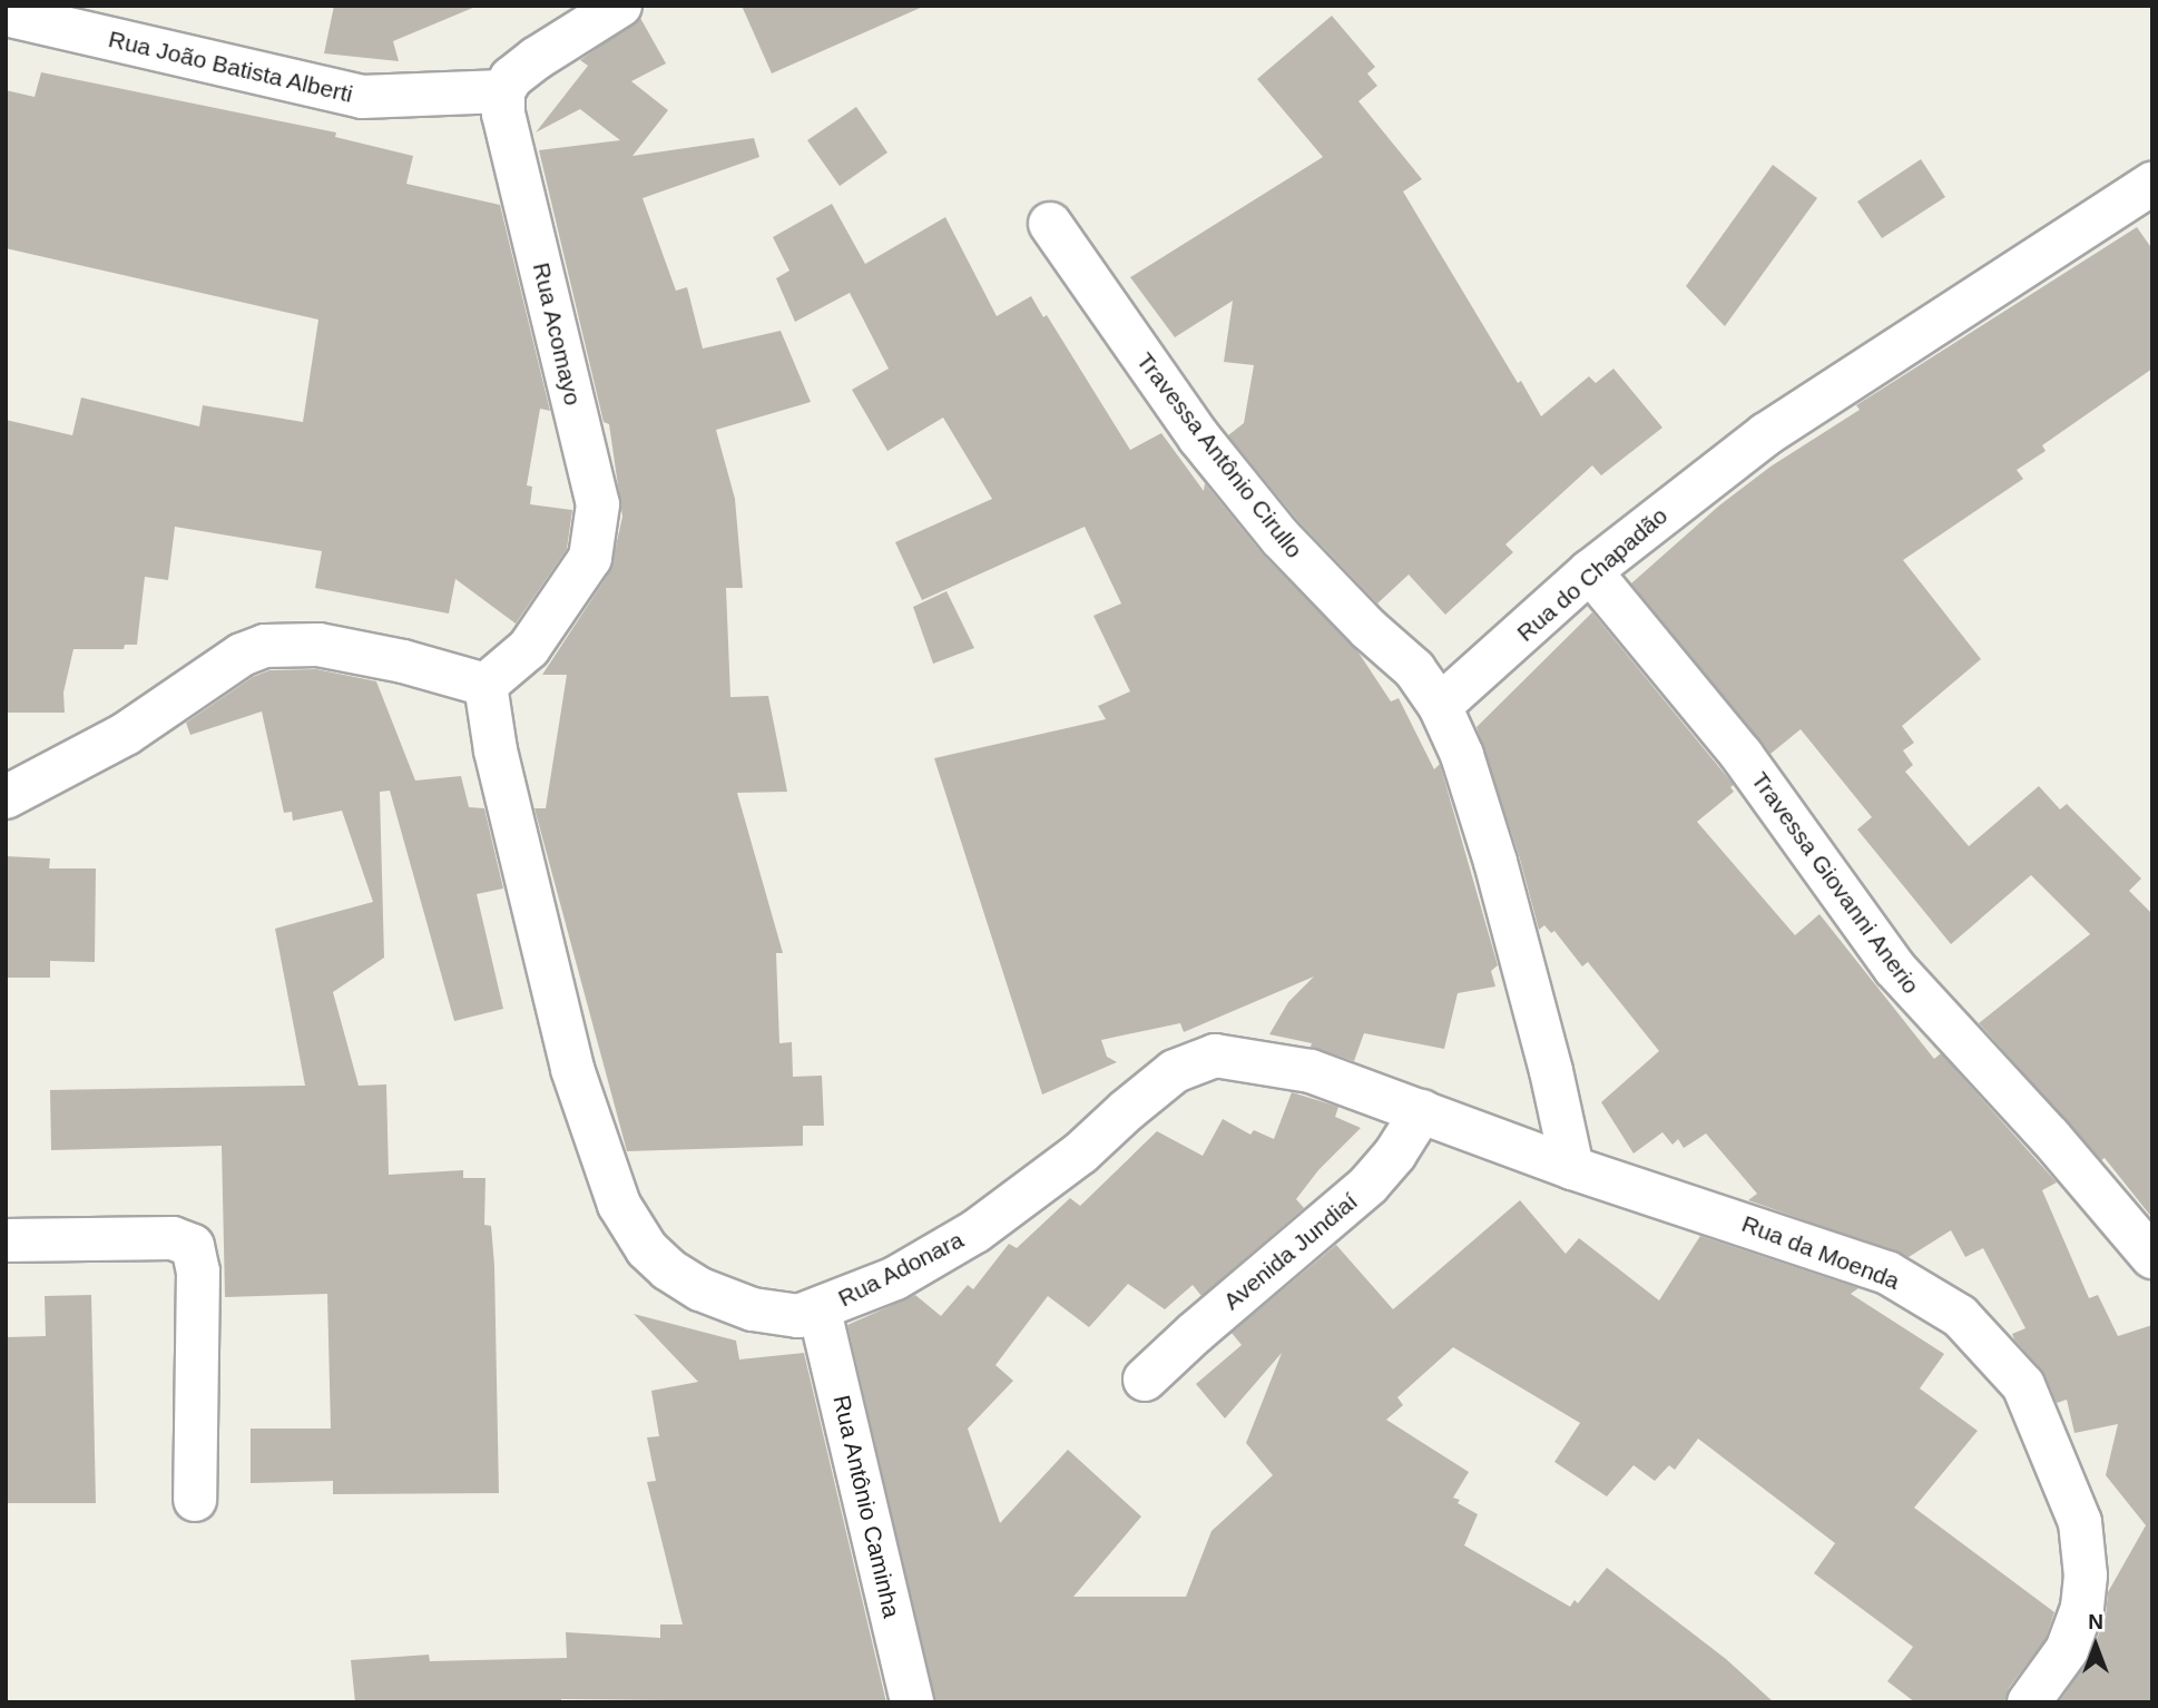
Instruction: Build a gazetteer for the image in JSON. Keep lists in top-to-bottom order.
{
  "streets": {
    "street": [
      "Rua João Batista Alberti",
      "Rua Acomayo",
      "Travessa Antônio Cirullo",
      "Rua do Chapadão",
      "Travessa Giovanni Anerio",
      "Avenida Jundiaí",
      "Rua da Moenda",
      "Rua Adonara",
      "Rua Antônio Caminha"
    ]
  },
  "crossings": [
    ["Rua João Batista Alberti", "Rua Acomayo"],
    ["Rua Acomayo", "Rua Adonara"],
    ["Travessa Antônio Cirullo", "Rua do Chapadão"],
    ["Rua do Chapadão", "Travessa Giovanni Anerio"],
    ["Avenida Jundiaí", "Rua Adonara"],
    ["Rua da Moenda", "Rua Adonara"],
    ["Rua Adonara", "Rua Antônio Caminha"]
  ],
  "north": "top"
}
